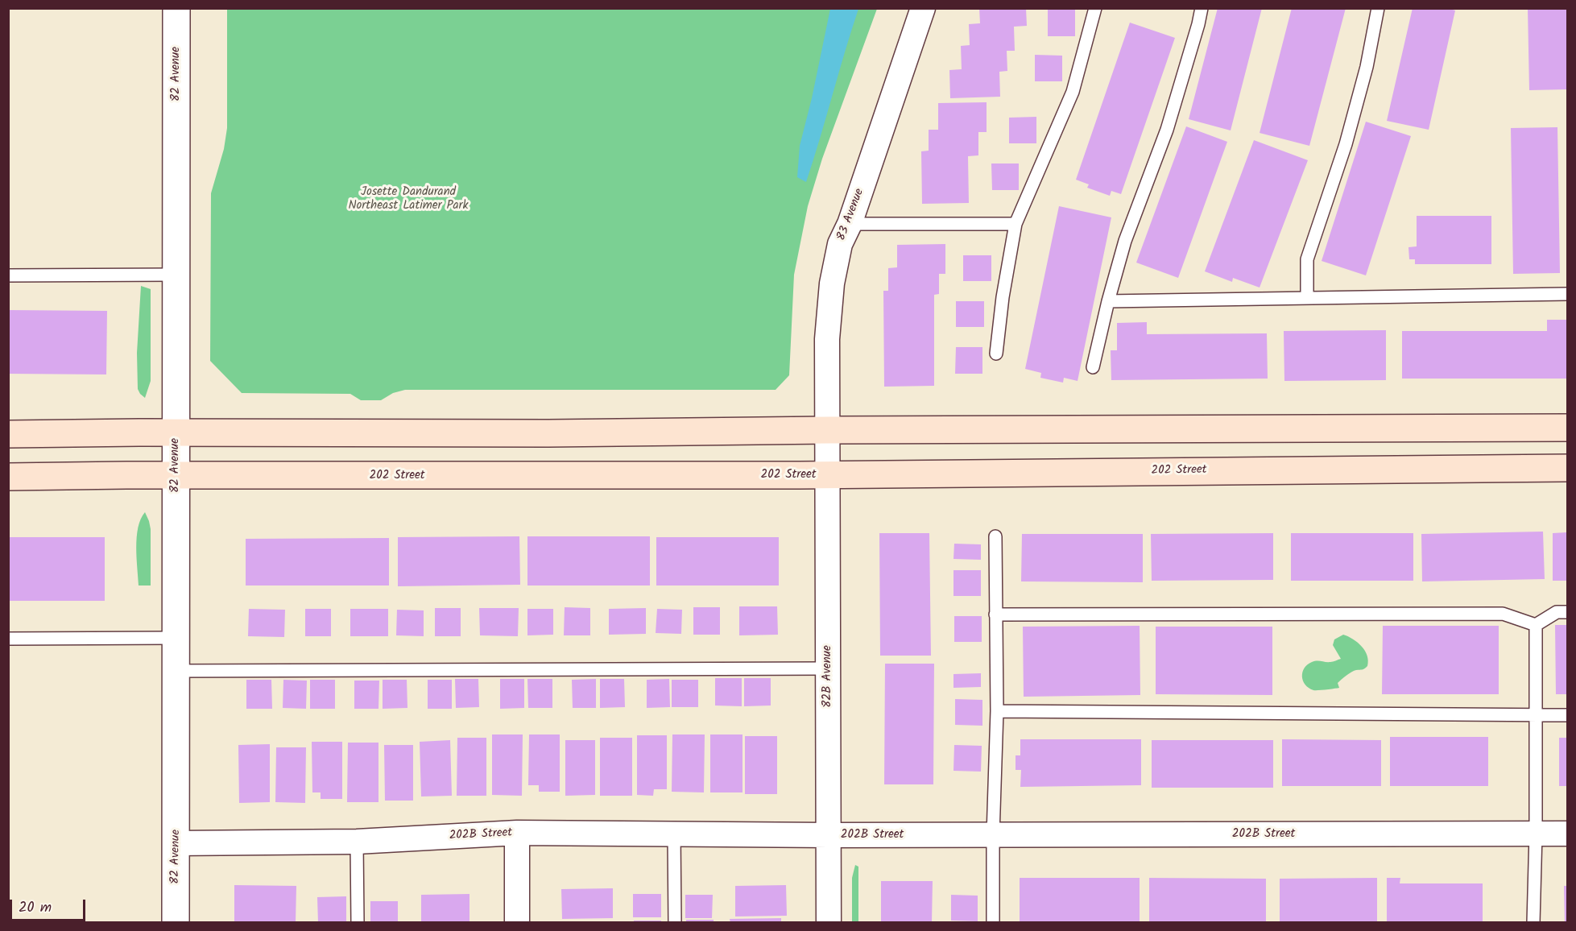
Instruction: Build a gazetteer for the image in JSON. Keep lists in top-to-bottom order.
{
  "streets": {
    "main road": ["202 Street"],
    "street": [
      "82 Avenue",
      "83 Avenue",
      "82B Avenue",
      "202B Street"
    ]
  },
  "crossings": [
    ["82 Avenue", "202 Street"],
    ["82 Avenue", "202B Street"],
    ["83 Avenue", "82B Avenue"],
    ["202 Street", "82B Avenue"],
    ["82B Avenue", "202B Street"]
  ],
  "parks": ["Josette Dandurand Northeast Latimer Park"],
  "scale_bar": "20 m"
}
